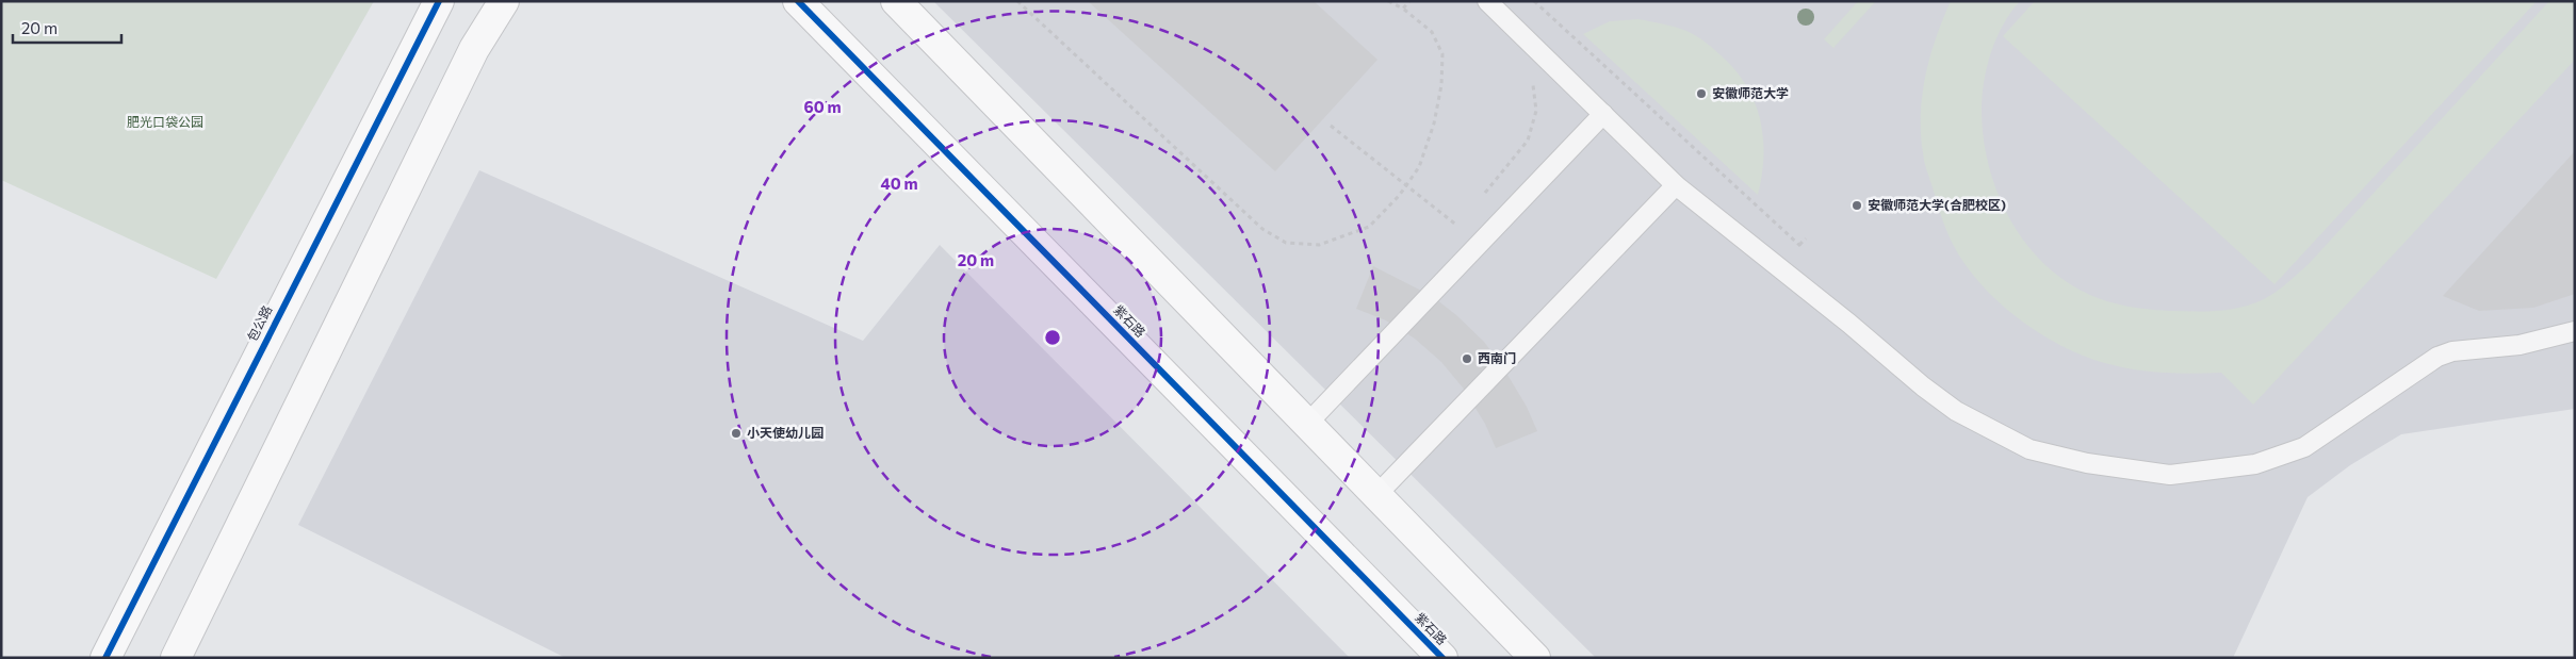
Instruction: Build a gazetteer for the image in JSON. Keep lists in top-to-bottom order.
{
  "streets": {
    "street": ["紫石路", "包公路"]
  },
  "parks": ["肥光口袋公园"],
  "places": [
    "安徽师范大学",
    "安徽师范大学(合肥校区)",
    "西南门",
    "小天使幼儿园"
  ],
  "scale_bar": "20 m",
  "rings": ["60 m", "40 m", "20 m"]
}
